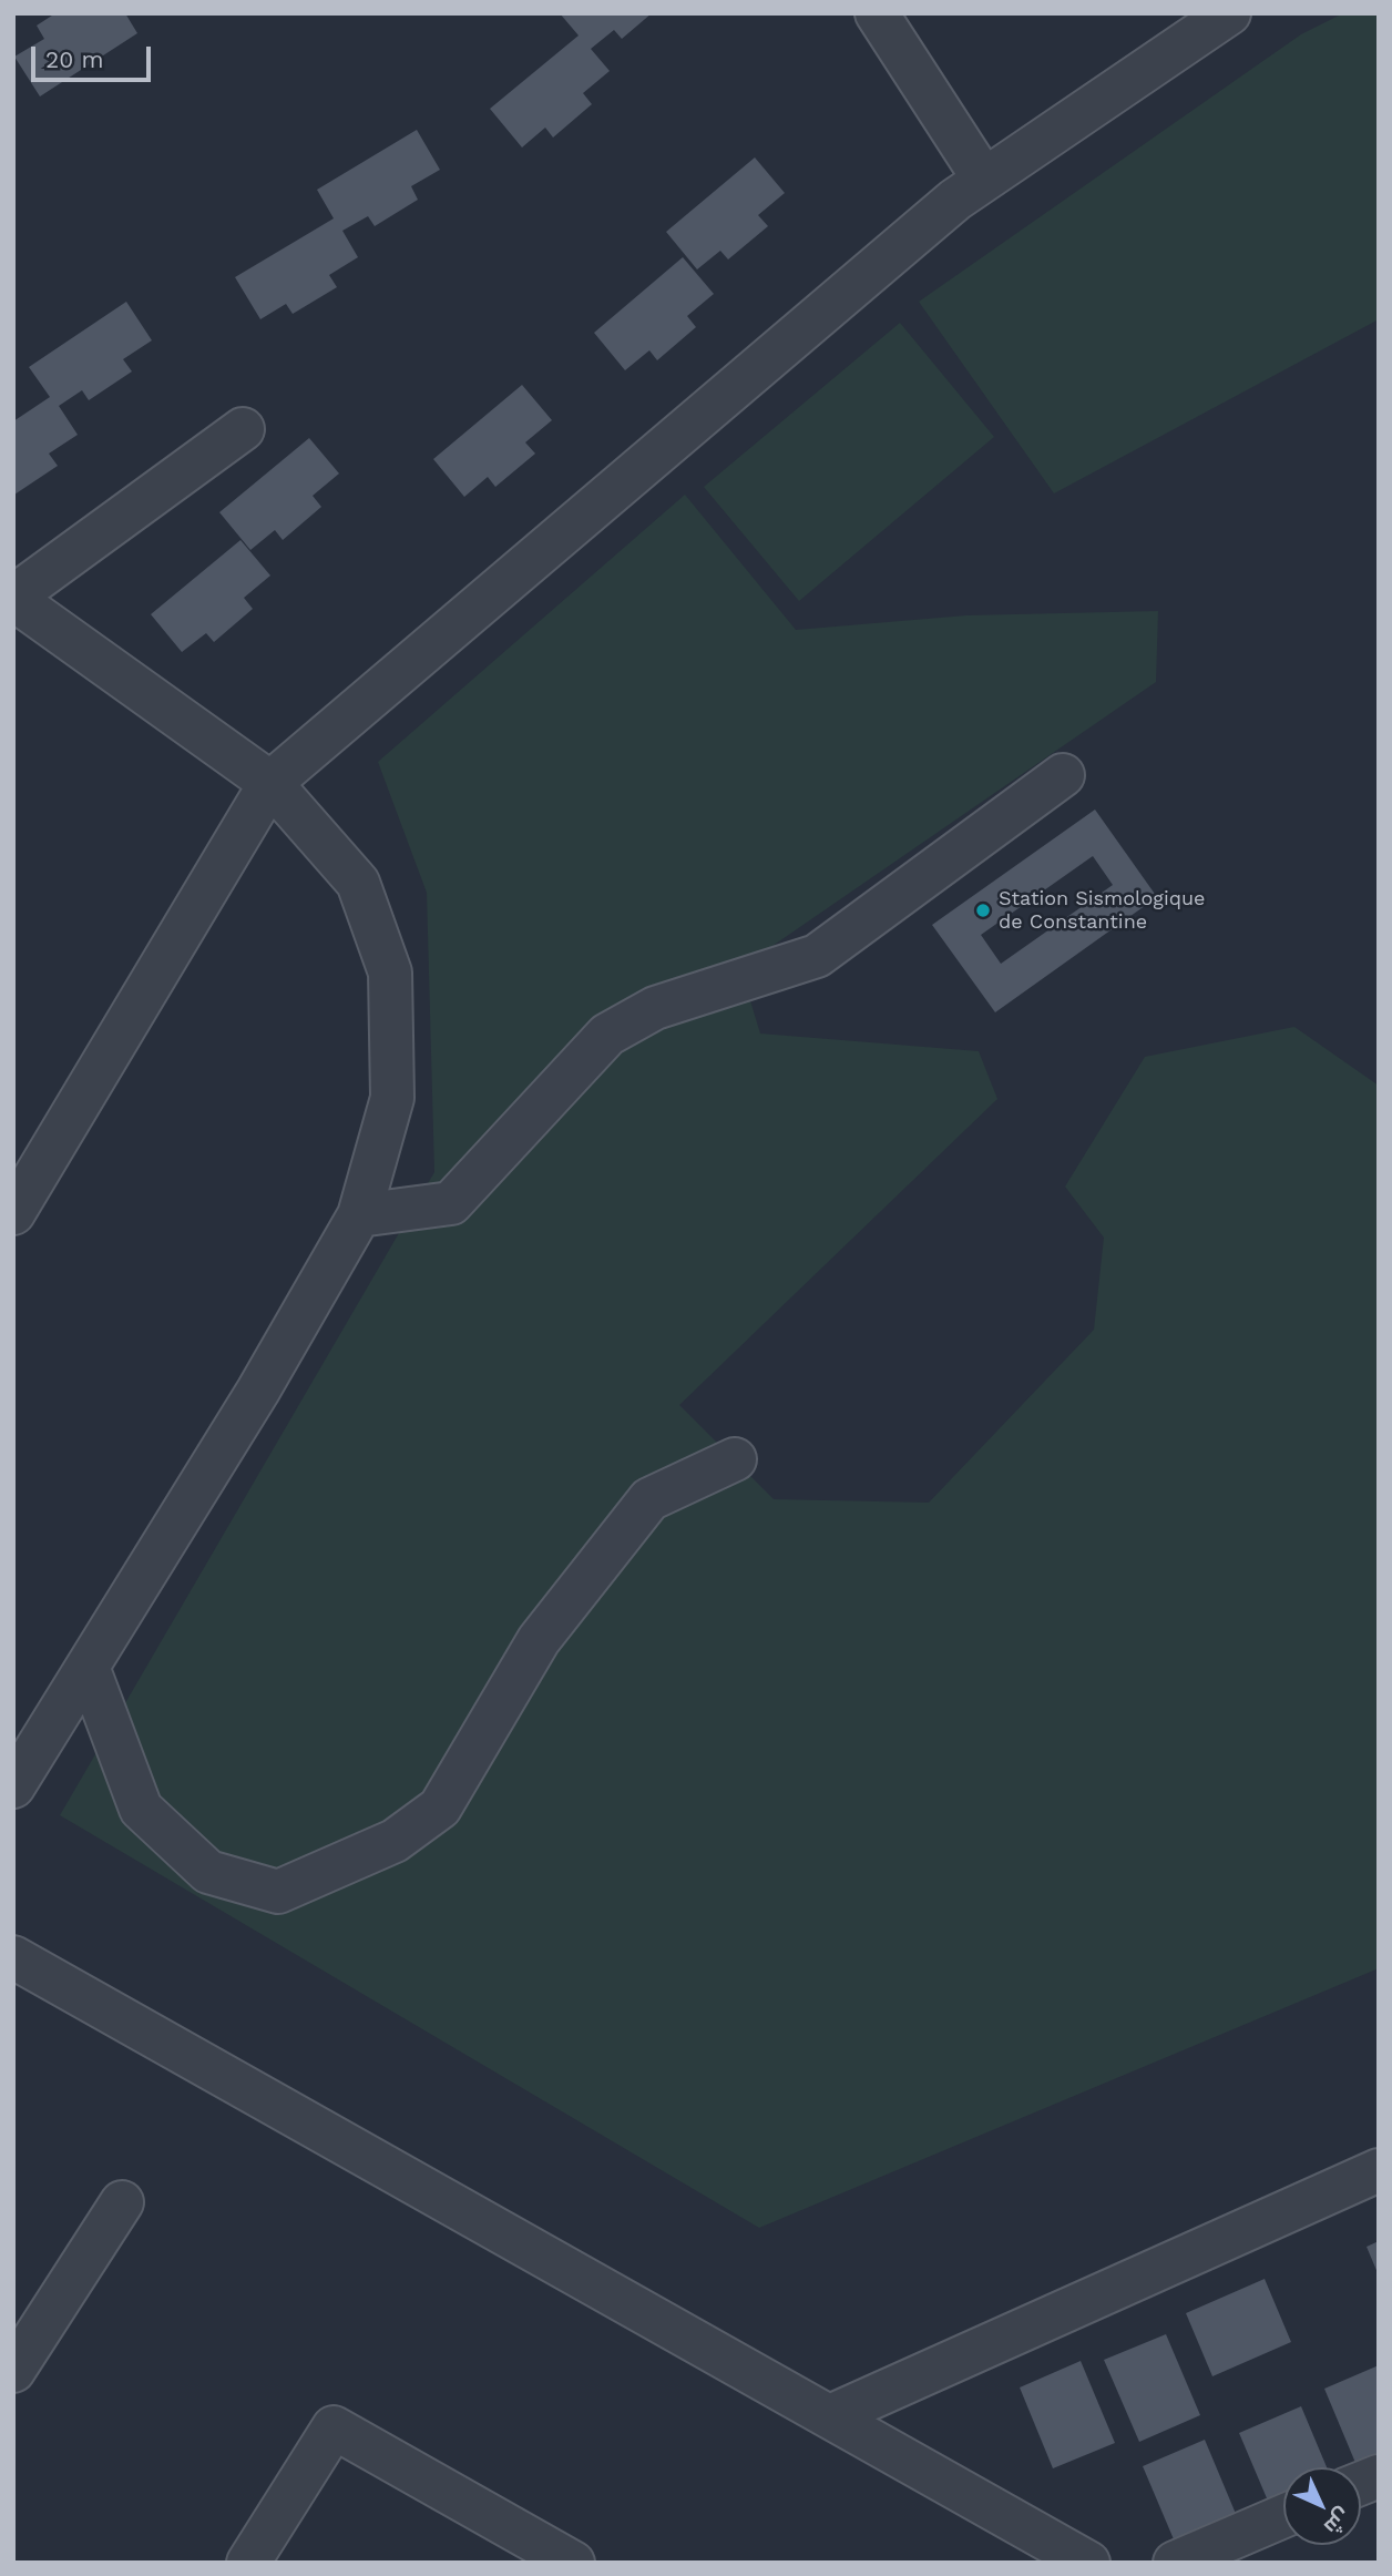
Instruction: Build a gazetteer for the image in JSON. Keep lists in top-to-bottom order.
{
  "places": ["Station Sismologique de Constantine"],
  "scale_bar": "20 m",
  "north": "bottom right"
}
